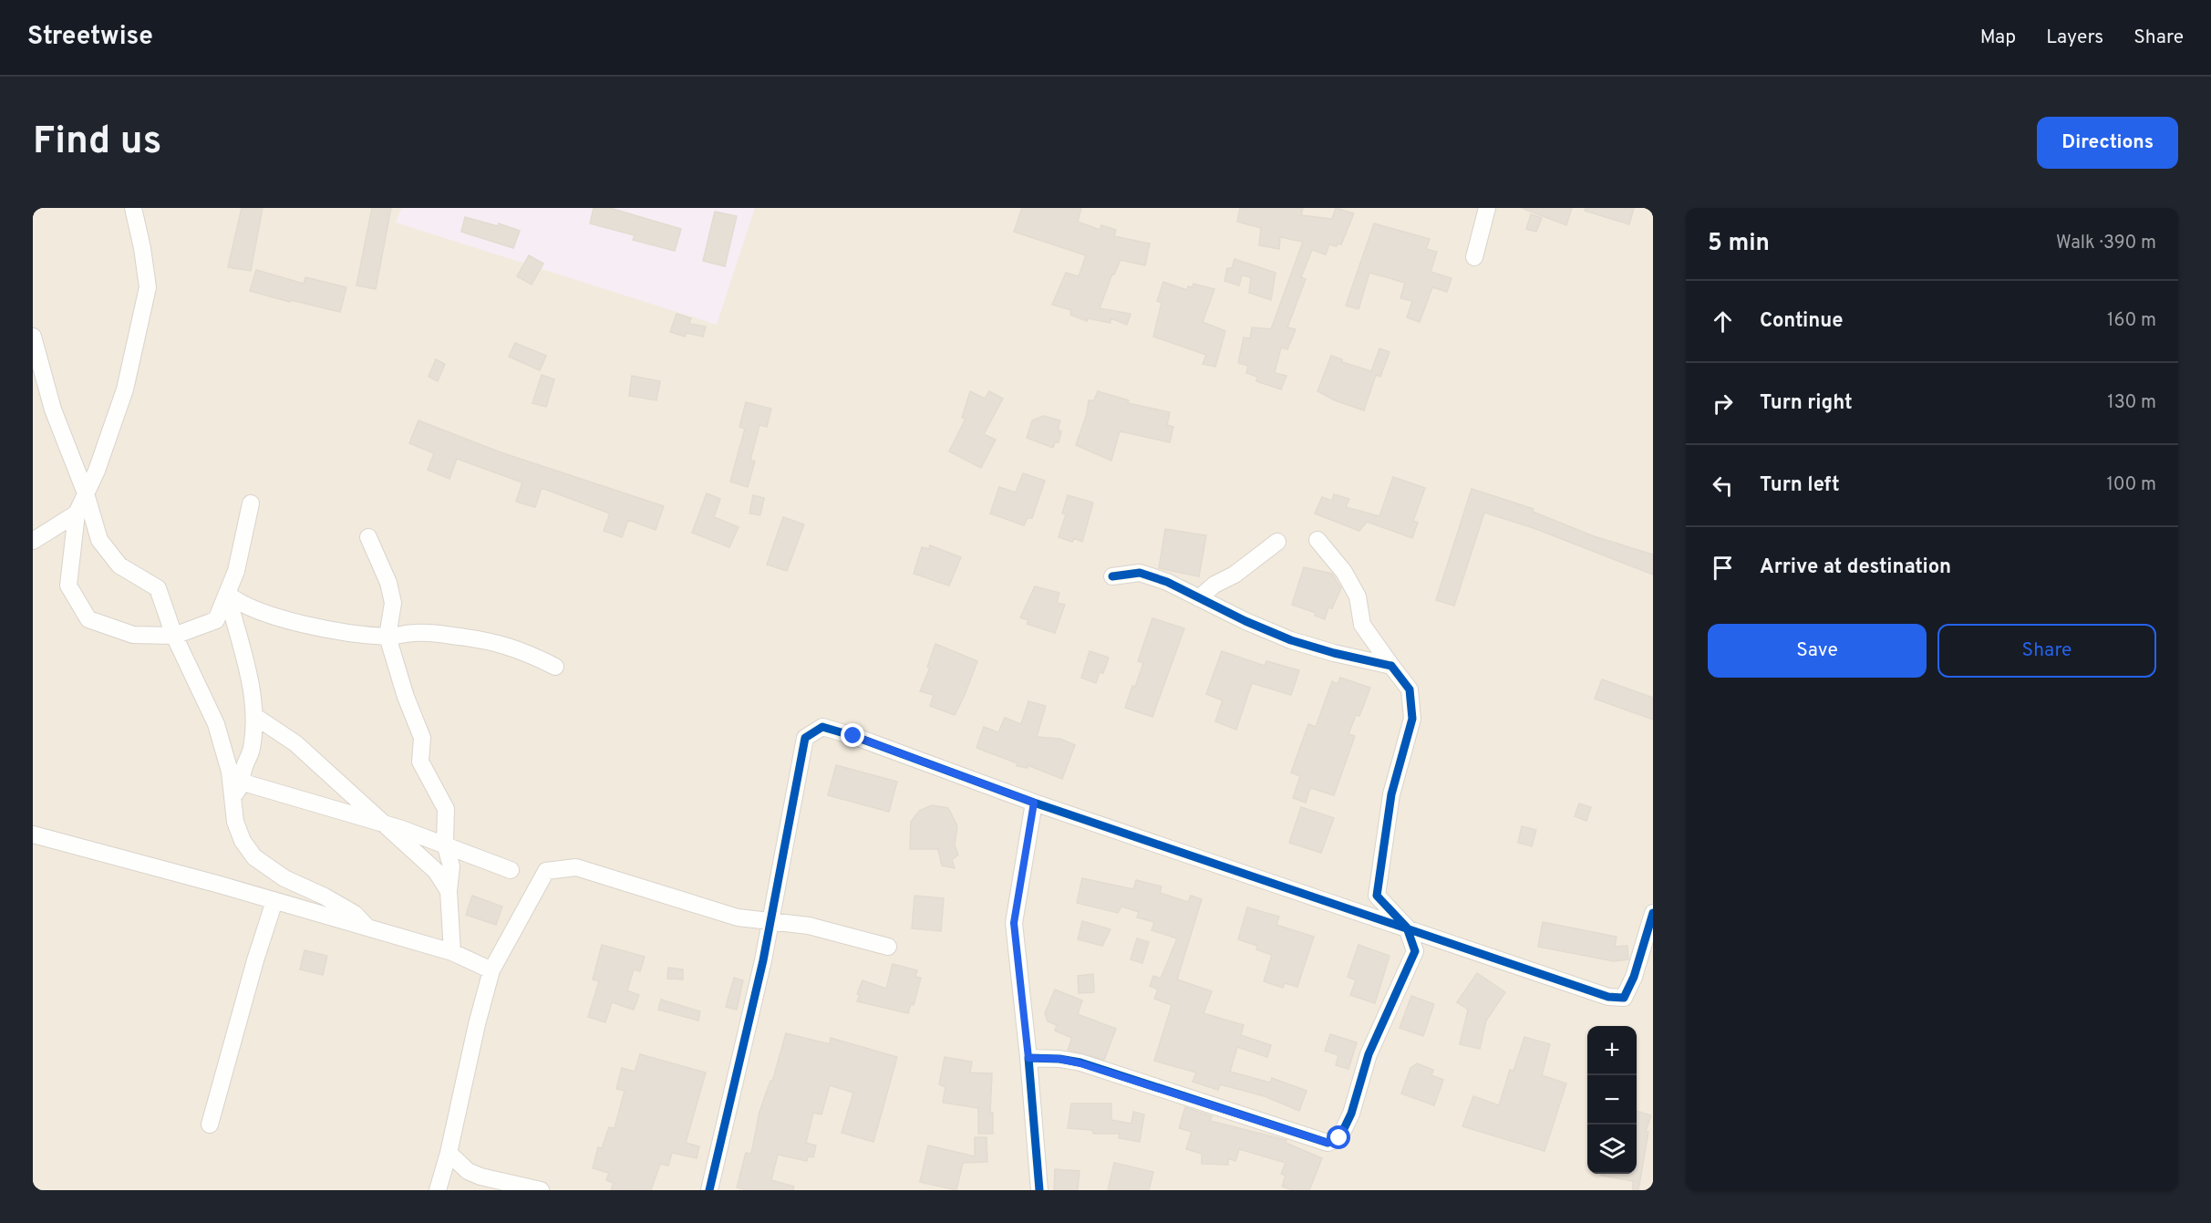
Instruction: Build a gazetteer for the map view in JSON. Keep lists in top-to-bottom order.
{
  "page": {
    "header": "Streetwise",
    "nav": ["Map", "Layers", "Share"],
    "buttons": [
      "Directions",
      ["Save", "Share"]
    ],
    "title": "Find us",
    "heading": ["5 min", "Walk · 390 m"],
    "list": [
      ["Continue", "160 m"],
      ["Turn right", "130 m"],
      ["Turn left", "100 m"],
      "Arrive at destination"
    ],
    "map_buttons": ["+", "−"]
  }
}
